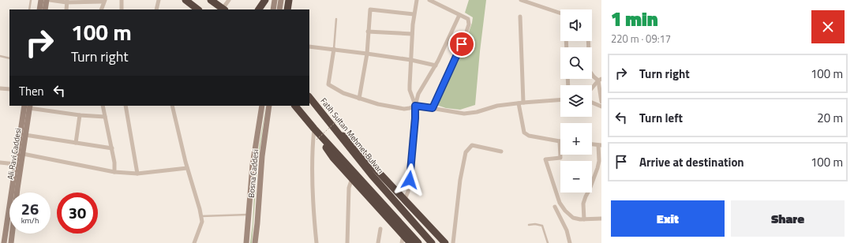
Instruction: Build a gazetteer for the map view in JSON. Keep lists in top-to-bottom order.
{
  "streets": {
    "highway": ["Fatih Sultan Mehmet Bulvarı"],
    "main road": ["Ali Ravi Caddesi", "Bosna Caddesi"]
  },
  "page": {
    "heading": ["1 min", "220 m · 09:17"],
    "map_buttons": ["+", "−"],
    "turn": ["100 m", "Turn right"],
    "list": [
      {
        "name": "Turn right",
        "value": "100 m"
      },
      {
        "name": "Turn left",
        "value": "20 m"
      },
      {
        "name": "Arrive at destination",
        "value": "100 m"
      }
    ],
    "then": "Then",
    "speed": "26 km/h",
    "limit": "30",
    "buttons": ["Exit", "Share"]
  }
}
